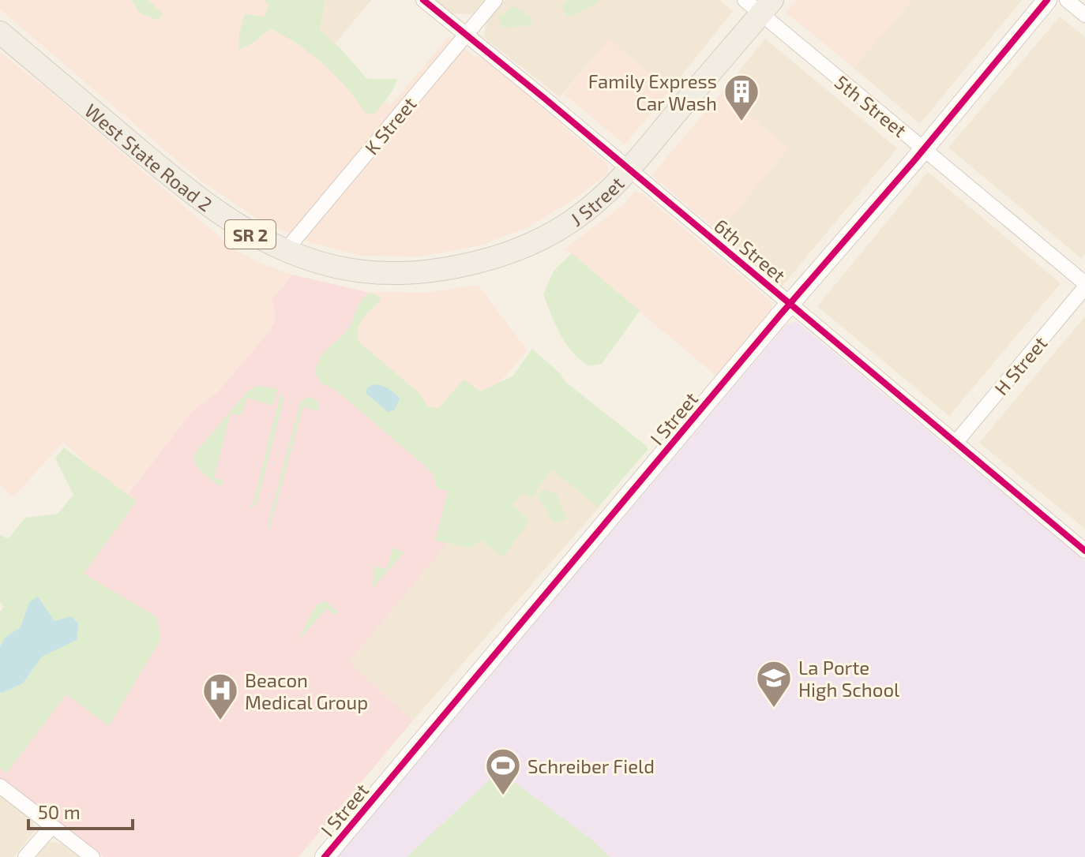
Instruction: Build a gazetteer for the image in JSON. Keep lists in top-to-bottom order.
{
  "streets": {
    "main road": ["West State Road 2", "J Street", "SR 2"],
    "street": [
      "5th Street",
      "K Street",
      "6th Street",
      "H Street",
      "I Street"
    ]
  },
  "crossings": [
    ["5th Street", "J Street"],
    ["5th Street", "H Street"],
    ["5th Street", "I Street"],
    ["K Street", "West State Road 2"],
    ["K Street", "6th Street"],
    ["West State Road 2", "J Street"],
    ["J Street", "6th Street"],
    ["6th Street", "H Street"],
    ["6th Street", "I Street"]
  ],
  "places": {
    "building": ["Family Express Car Wash"],
    "school or university": ["La Porte High School"],
    "hospital": ["Beacon Medical Group"],
    "sports": ["Schreiber Field"]
  },
  "scale_bar": "50 m"
}
